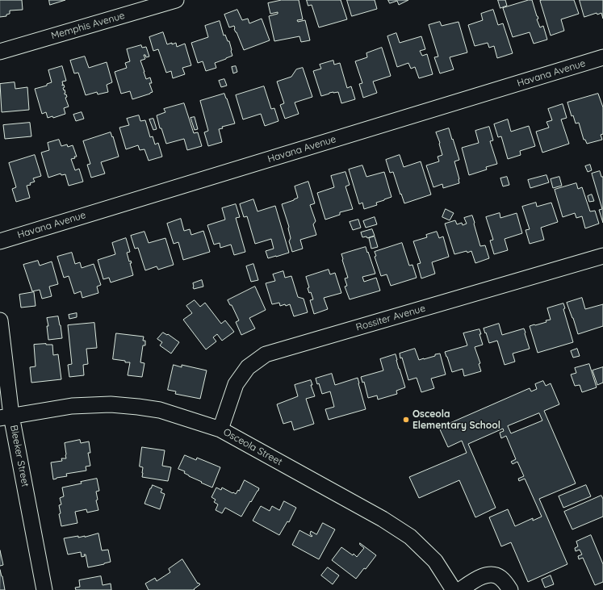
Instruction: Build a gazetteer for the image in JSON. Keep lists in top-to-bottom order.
{
  "streets": {
    "street": [
      "Memphis Avenue",
      "Havana Avenue",
      "Rossiter Avenue",
      "Osceola Street",
      "Bleeker Street"
    ]
  },
  "crossings": [
    ["Rossiter Avenue", "Osceola Street"],
    ["Osceola Street", "Bleeker Street"]
  ],
  "places": ["Osceola Elementary School"]
}
